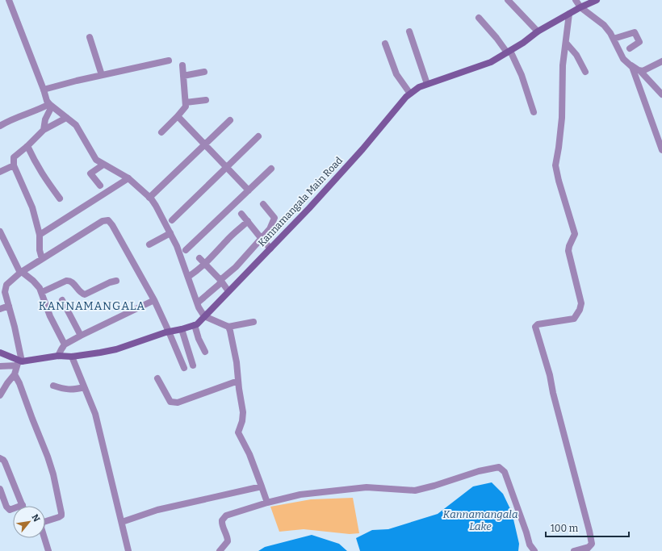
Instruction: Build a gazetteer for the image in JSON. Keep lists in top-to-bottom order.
{
  "streets": {
    "main road": ["Kannamangala Main Road"]
  },
  "districts": ["KANNAMANGALA"],
  "water": ["Kannamangala Lake"],
  "scale_bar": "100 m",
  "north": "top right"
}
